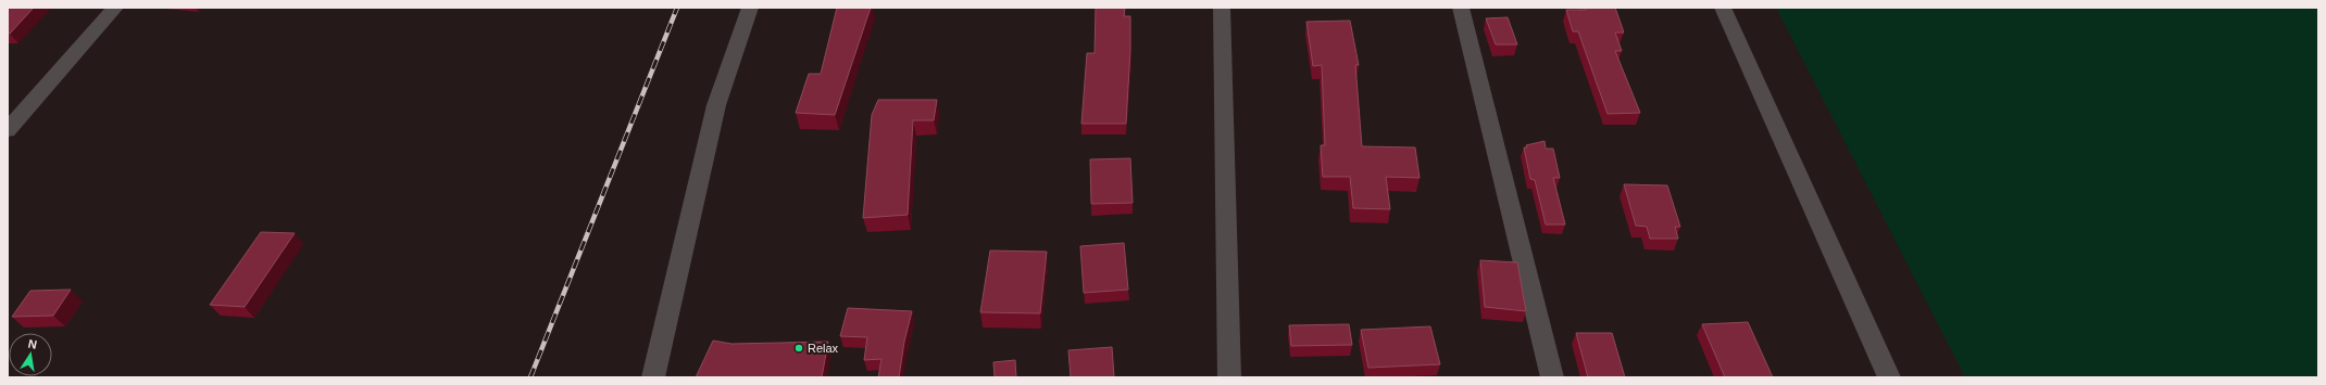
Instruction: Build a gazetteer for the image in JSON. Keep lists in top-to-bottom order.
{
  "places": ["Relax"],
  "north": "top"
}
